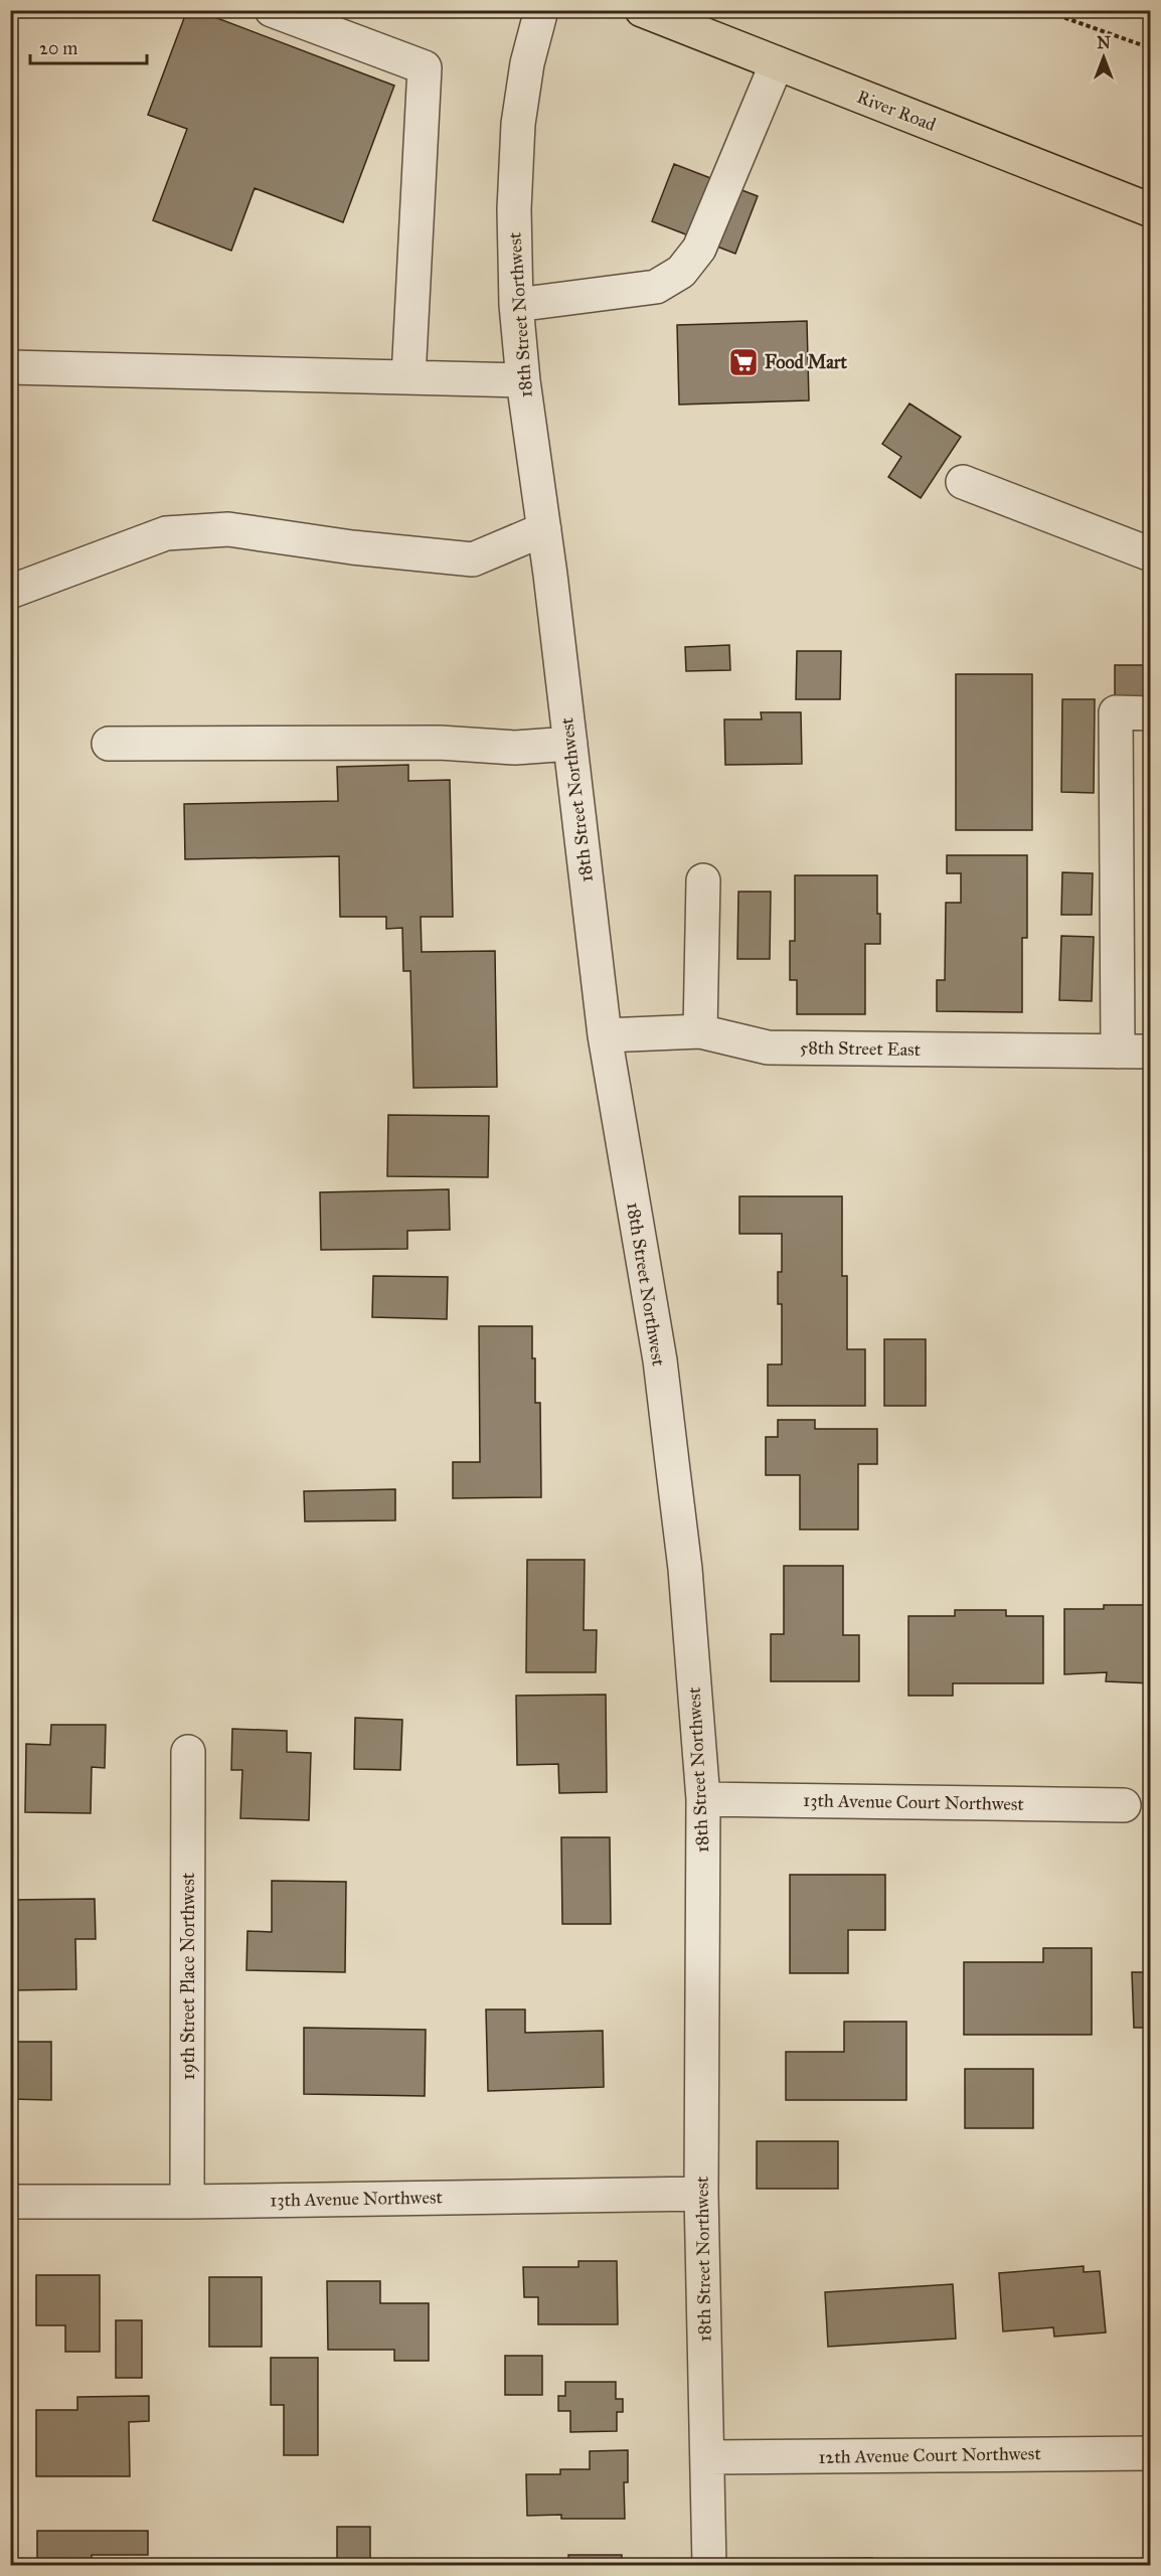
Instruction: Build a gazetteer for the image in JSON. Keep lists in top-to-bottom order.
{
  "streets": {
    "main road": ["River Road"],
    "street": [
      "18th Street Northwest",
      "58th Street East",
      "13th Avenue Court Northwest",
      "19th Street Place Northwest",
      "13th Avenue Northwest",
      "12th Avenue Court Northwest"
    ]
  },
  "crossings": [
    ["18th Street Northwest", "58th Street East"],
    ["18th Street Northwest", "13th Avenue Court Northwest"],
    ["18th Street Northwest", "13th Avenue Northwest"],
    ["18th Street Northwest", "12th Avenue Court Northwest"],
    ["19th Street Place Northwest", "13th Avenue Northwest"]
  ],
  "places": {
    "supermarket": ["Food Mart"]
  },
  "scale_bar": "20 m",
  "north": "top"
}
